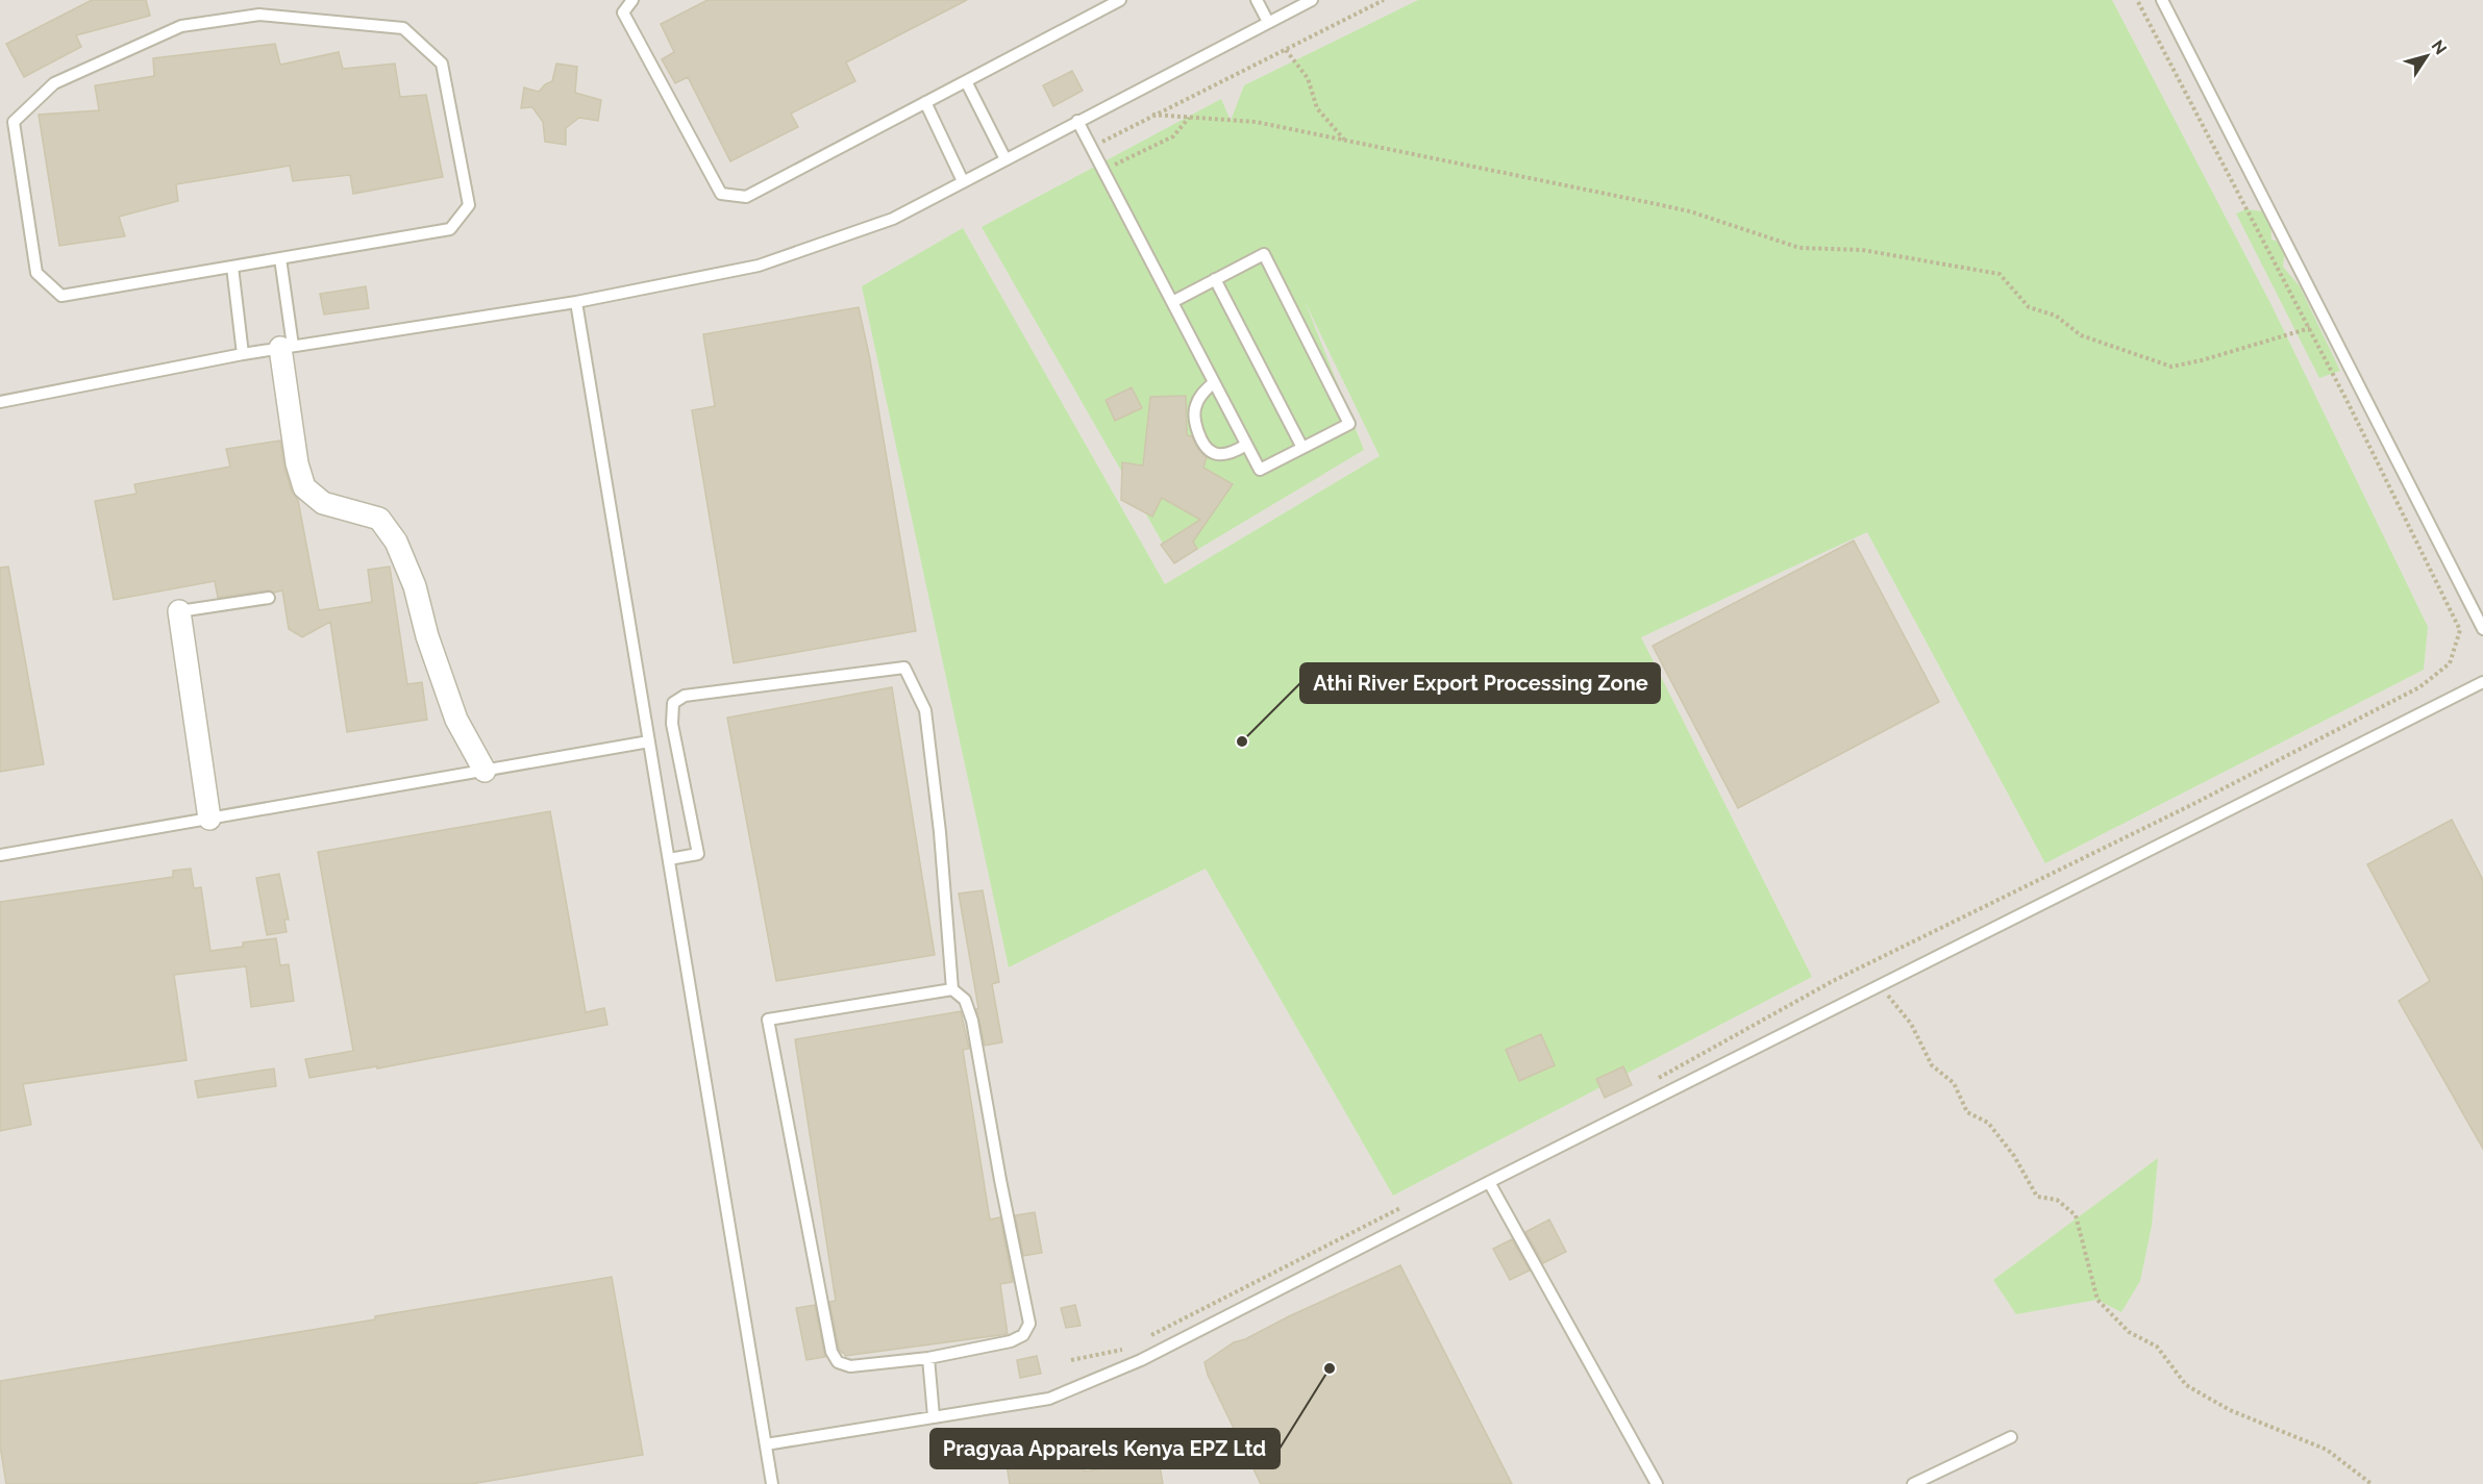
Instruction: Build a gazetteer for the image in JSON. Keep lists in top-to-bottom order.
{
  "places": ["Athi River Export Processing Zone", "Pragyaa Apparels Kenya EPZ Ltd"],
  "north": "top right"
}
